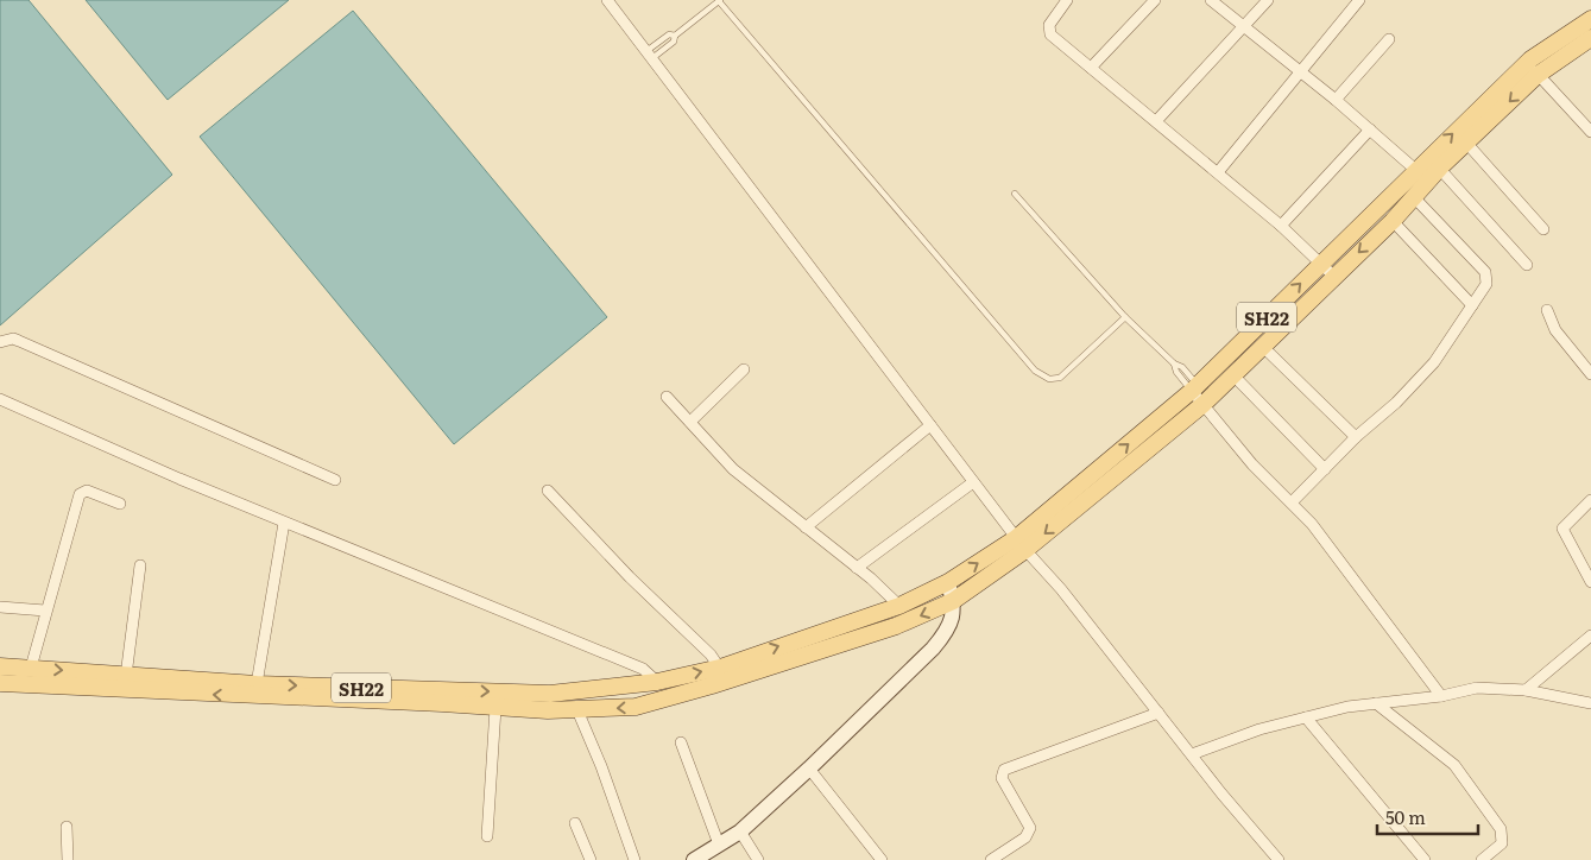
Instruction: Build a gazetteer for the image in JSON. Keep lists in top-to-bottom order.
{
  "streets": {
    "main road": ["SH22"]
  },
  "scale_bar": "50 m"
}
